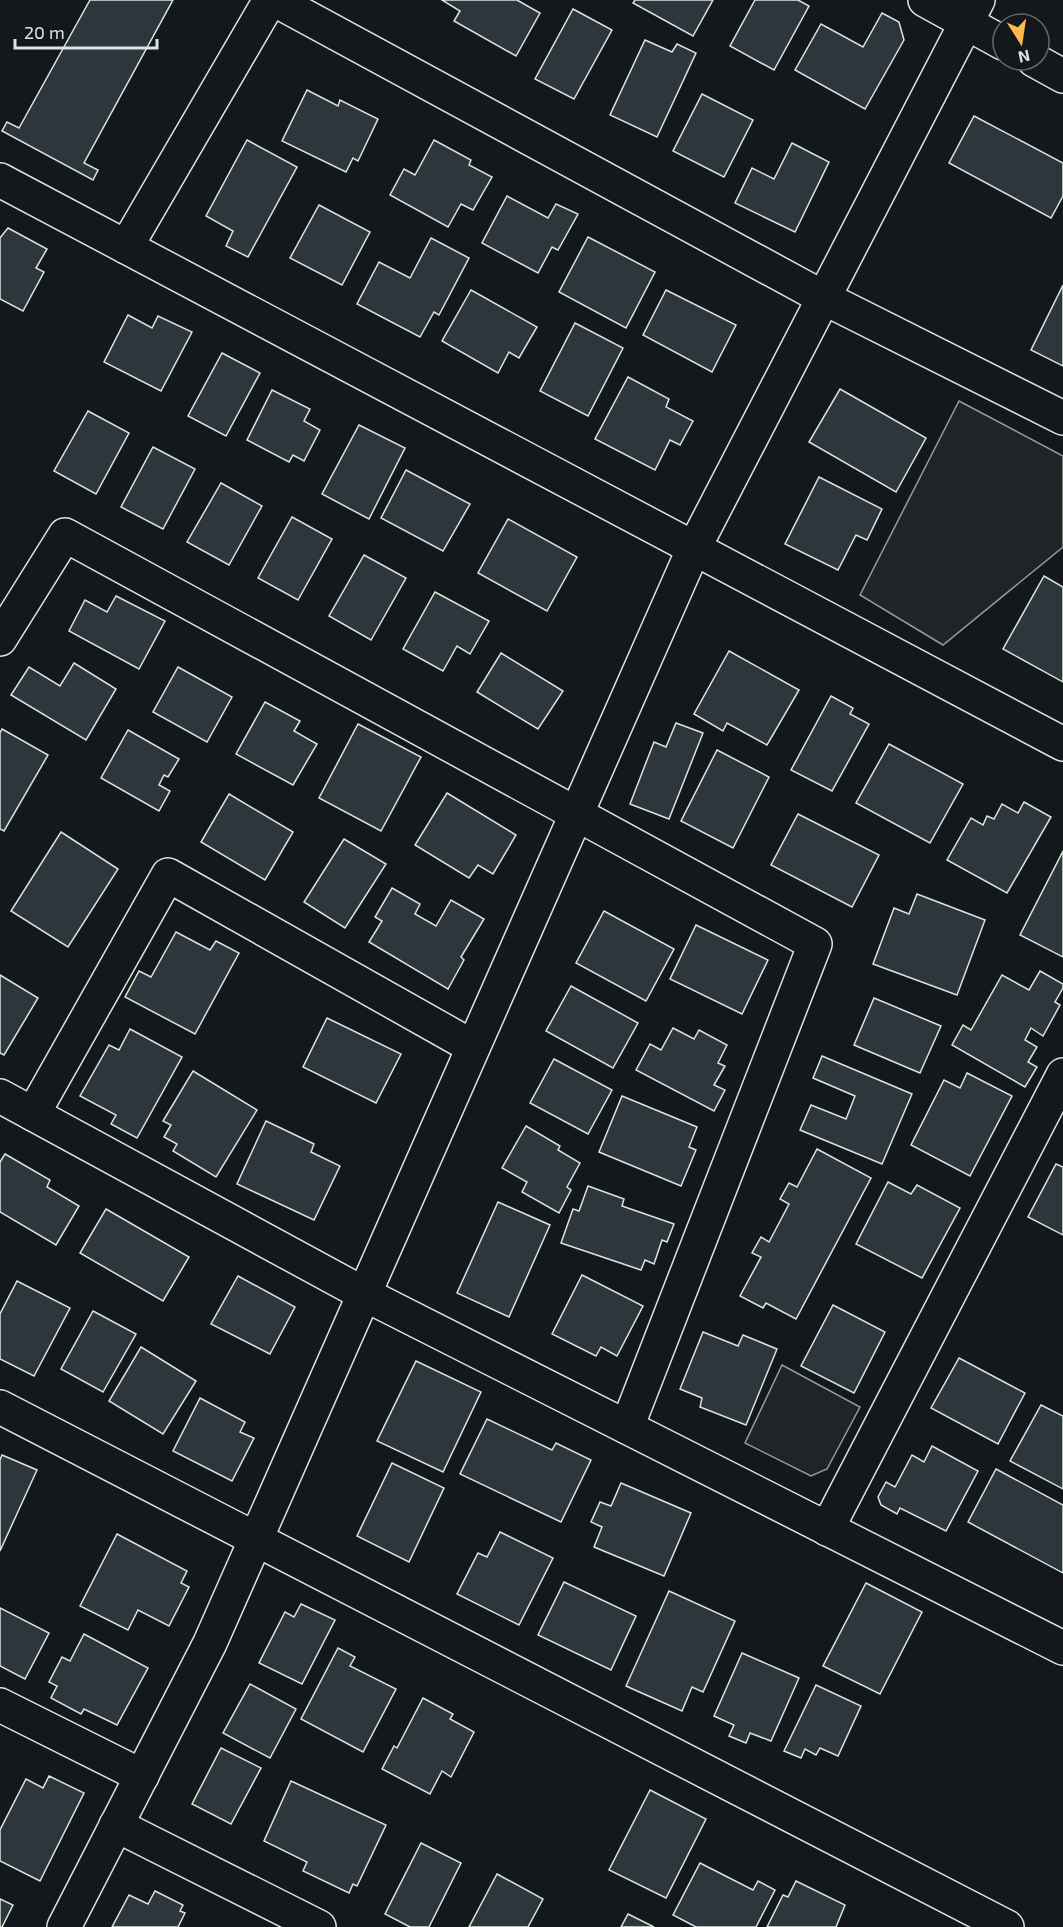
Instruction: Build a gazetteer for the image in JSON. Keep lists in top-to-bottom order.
{
  "scale_bar": "20 m",
  "north": "bottom"
}
